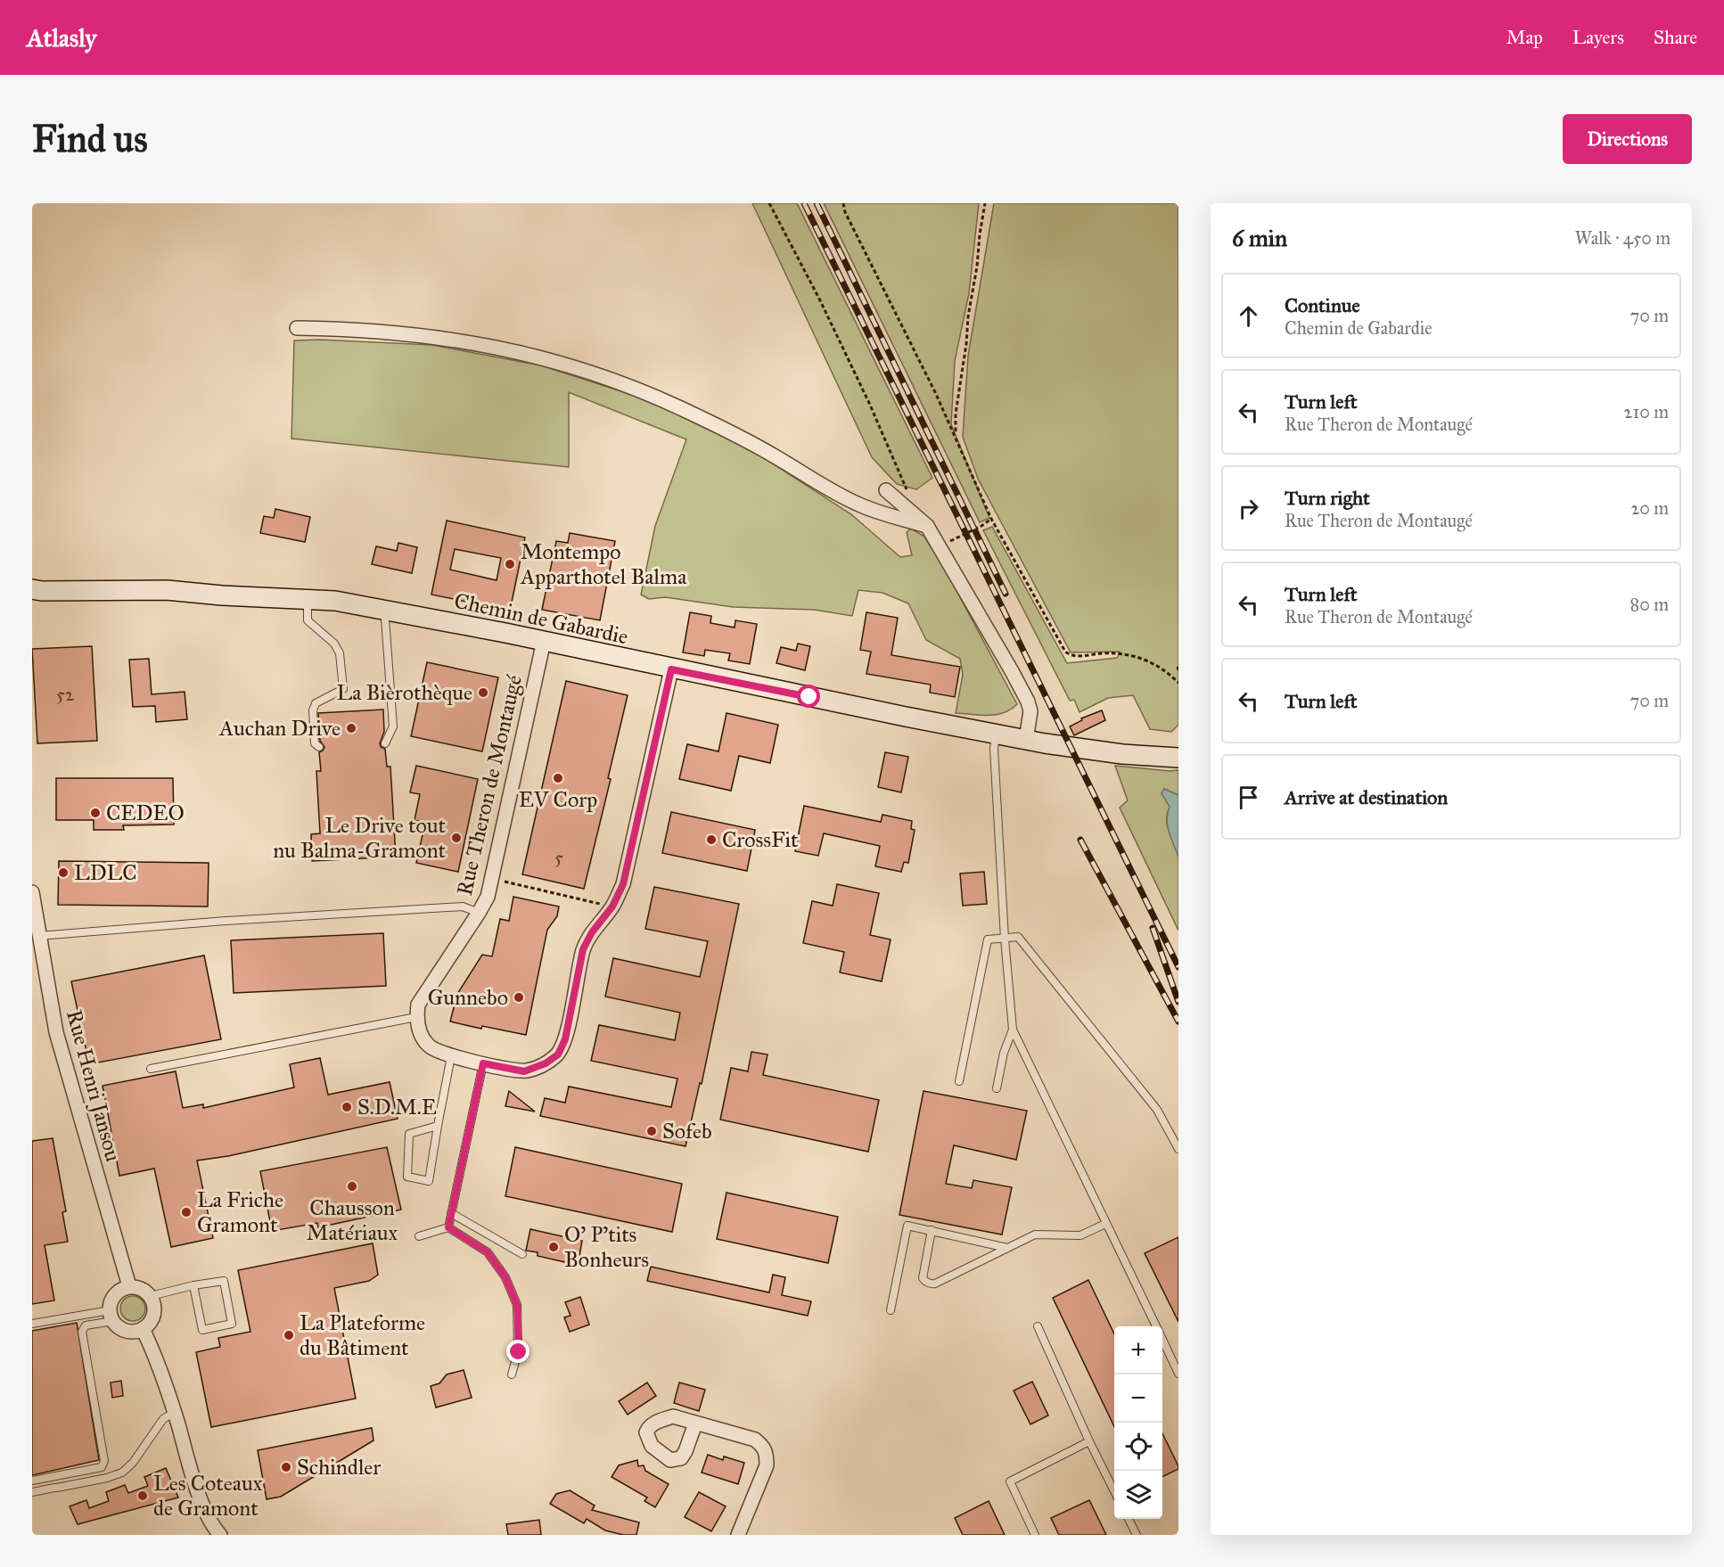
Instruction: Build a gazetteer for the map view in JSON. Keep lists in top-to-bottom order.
{
  "streets": {
    "street": ["Chemin de Gabardie", "Rue Theron de Montaugé", "Rue Henri Jansou"]
  },
  "crossings": [
    ["Chemin de Gabardie", "Rue Theron de Montaugé"]
  ],
  "places": [
    "Montempo Apparthotel Balma",
    "La Bièrothèque",
    "Auchan Drive",
    "EV Corp",
    "CEDEO",
    "Le Drive tout nu Balma-Gramont",
    "CrossFit",
    "LDLC",
    "Gunnebo",
    "S.D.M.E",
    "Sofeb",
    "Chausson Matériaux",
    "La Friche Gramont",
    "O' P'tits Bonheurs",
    "La Plateforme du Bâtiment",
    "Schindler",
    "Les Coteaux de Gramont"
  ],
  "house_numbers": ["52", "5"],
  "page": {
    "header": "Atlasly",
    "nav": ["Map", "Layers", "Share"],
    "buttons": "Directions",
    "title": "Find us",
    "heading": ["6 min", "Walk · 450 m"],
    "list": [
      ["Continue", "Chemin de Gabardie", "70 m"],
      ["Turn left", "Rue Theron de Montaugé", "210 m"],
      ["Turn right", "Rue Theron de Montaugé", "20 m"],
      ["Turn left", "Rue Theron de Montaugé", "80 m"],
      ["Turn left", "70 m"],
      "Arrive at destination"
    ],
    "map_buttons": ["+", "−"]
  }
}
